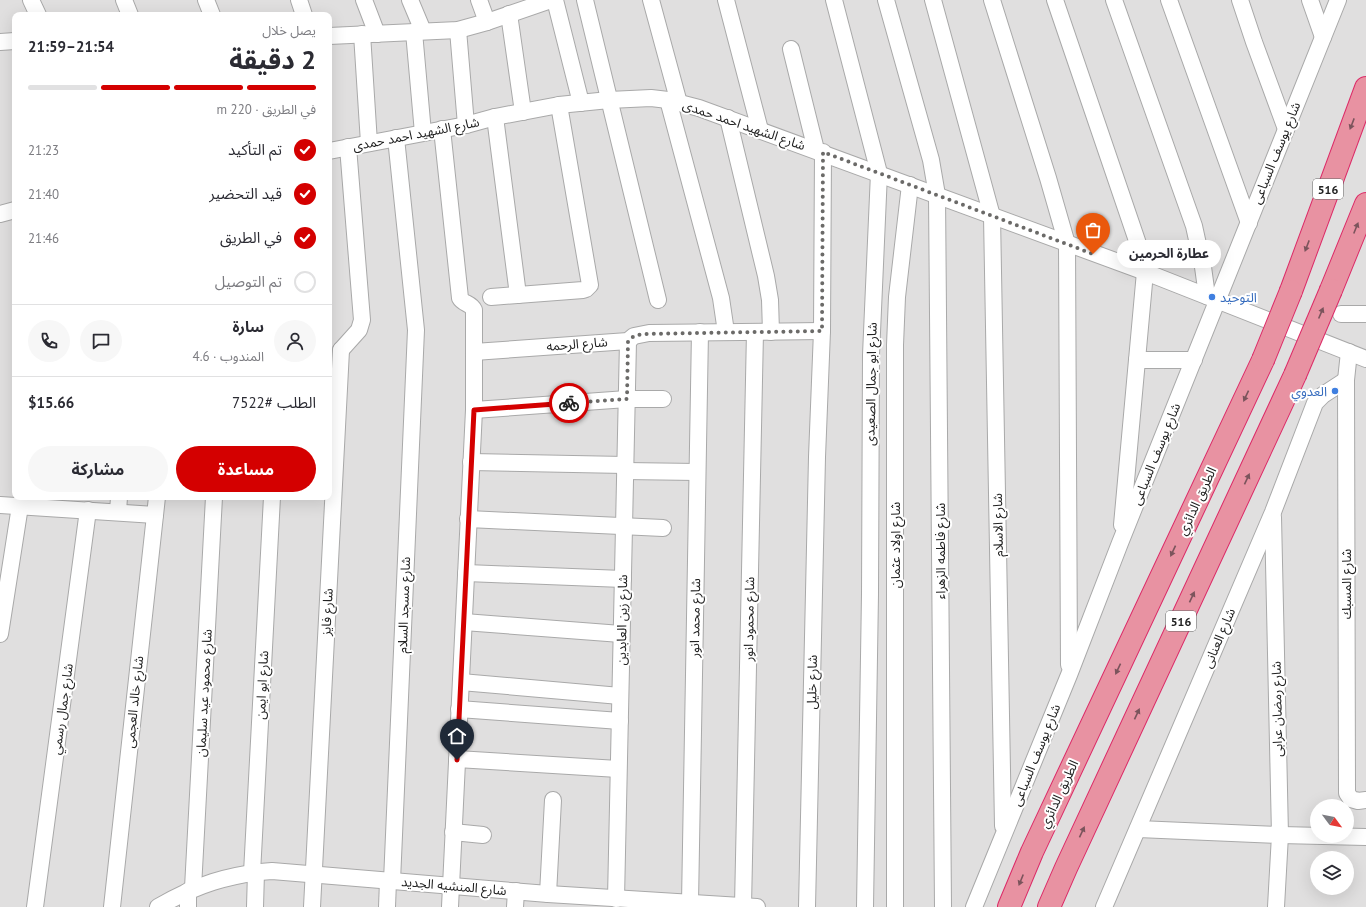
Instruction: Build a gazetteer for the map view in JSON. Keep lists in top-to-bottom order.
{
  "streets": {
    "highway": ["516", "الطريق الدائري"],
    "street": [
      "شارع الشهيد احمد حمدى",
      "شارع يوسف السباعى",
      "شارع الرحمه",
      "شارع ابو جمال الصعيدى",
      "شارع الاسلام",
      "شارع اولاد عثمان",
      "شارع فاطمه الزهراء",
      "شارع المسبك",
      "شارع مسجد السلام",
      "شارع فايز",
      "شارع محمد انور",
      "شارع محمود انور",
      "شارع زين العابدين",
      "شارع العنانى",
      "شارع خليل",
      "شارع ابو ايمن",
      "شارع محمود عيد سليمان",
      "شارع خالد العجمى",
      "شارع جمال رسمي",
      "شارع رمضان عرابى",
      "شارع المنشيه الجديد"
    ]
  },
  "crossings": [
    ["شارع الشهيد احمد حمدى", "شارع يوسف السباعى"],
    ["شارع الشهيد احمد حمدى", "شارع ابو جمال الصعيدى"],
    ["شارع الشهيد احمد حمدى", "شارع الاسلام"],
    ["شارع الشهيد احمد حمدى", "شارع اولاد عثمان"],
    ["شارع الشهيد احمد حمدى", "شارع فاطمه الزهراء"],
    ["شارع الشهيد احمد حمدى", "شارع المسبك"],
    ["شارع الشهيد احمد حمدى", "شارع مسجد السلام"],
    ["شارع الشهيد احمد حمدى", "شارع محمود انور"],
    ["شارع الشهيد احمد حمدى", "شارع خليل"],
    ["شارع يوسف السباعى", "شارع الاسلام"],
    ["شارع الرحمه", "شارع محمد انور"],
    ["شارع الرحمه", "شارع محمود انور"],
    ["شارع الرحمه", "شارع زين العابدين"],
    ["شارع الرحمه", "شارع خليل"],
    ["شارع المسبك", "شارع العنانى"],
    ["شارع مسجد السلام", "شارع المنشيه الجديد"],
    ["شارع فايز", "شارع المنشيه الجديد"],
    ["شارع محمد انور", "شارع المنشيه الجديد"],
    ["شارع محمود انور", "شارع المنشيه الجديد"],
    ["شارع زين العابدين", "شارع المنشيه الجديد"],
    ["شارع العنانى", "شارع رمضان عرابى"],
    ["شارع ابو ايمن", "شارع المنشيه الجديد"],
    ["شارع محمود عيد سليمان", "شارع المنشيه الجديد"]
  ],
  "places": ["عطارة الحرمين", "التوحيد", "العدوي"],
  "north": "bottom right",
  "page": {
    "heading": ["2 دقيقة", "يصل خلال", "21:54–21:59"],
    "panel": [
      "سارة",
      "المندوب · 4.6",
      "الطلب #7522",
      "$15.66"
    ],
    "bar": "في الطريق · 220 m",
    "list": [
      ["تم التأكيد", "21:23"],
      ["قيد التحضير", "21:40"],
      ["في الطريق", "21:46"],
      "تم التوصيل"
    ],
    "bubble": "عطارة الحرمين",
    "buttons": ["مساعدة", "مشاركة"]
  }
}
